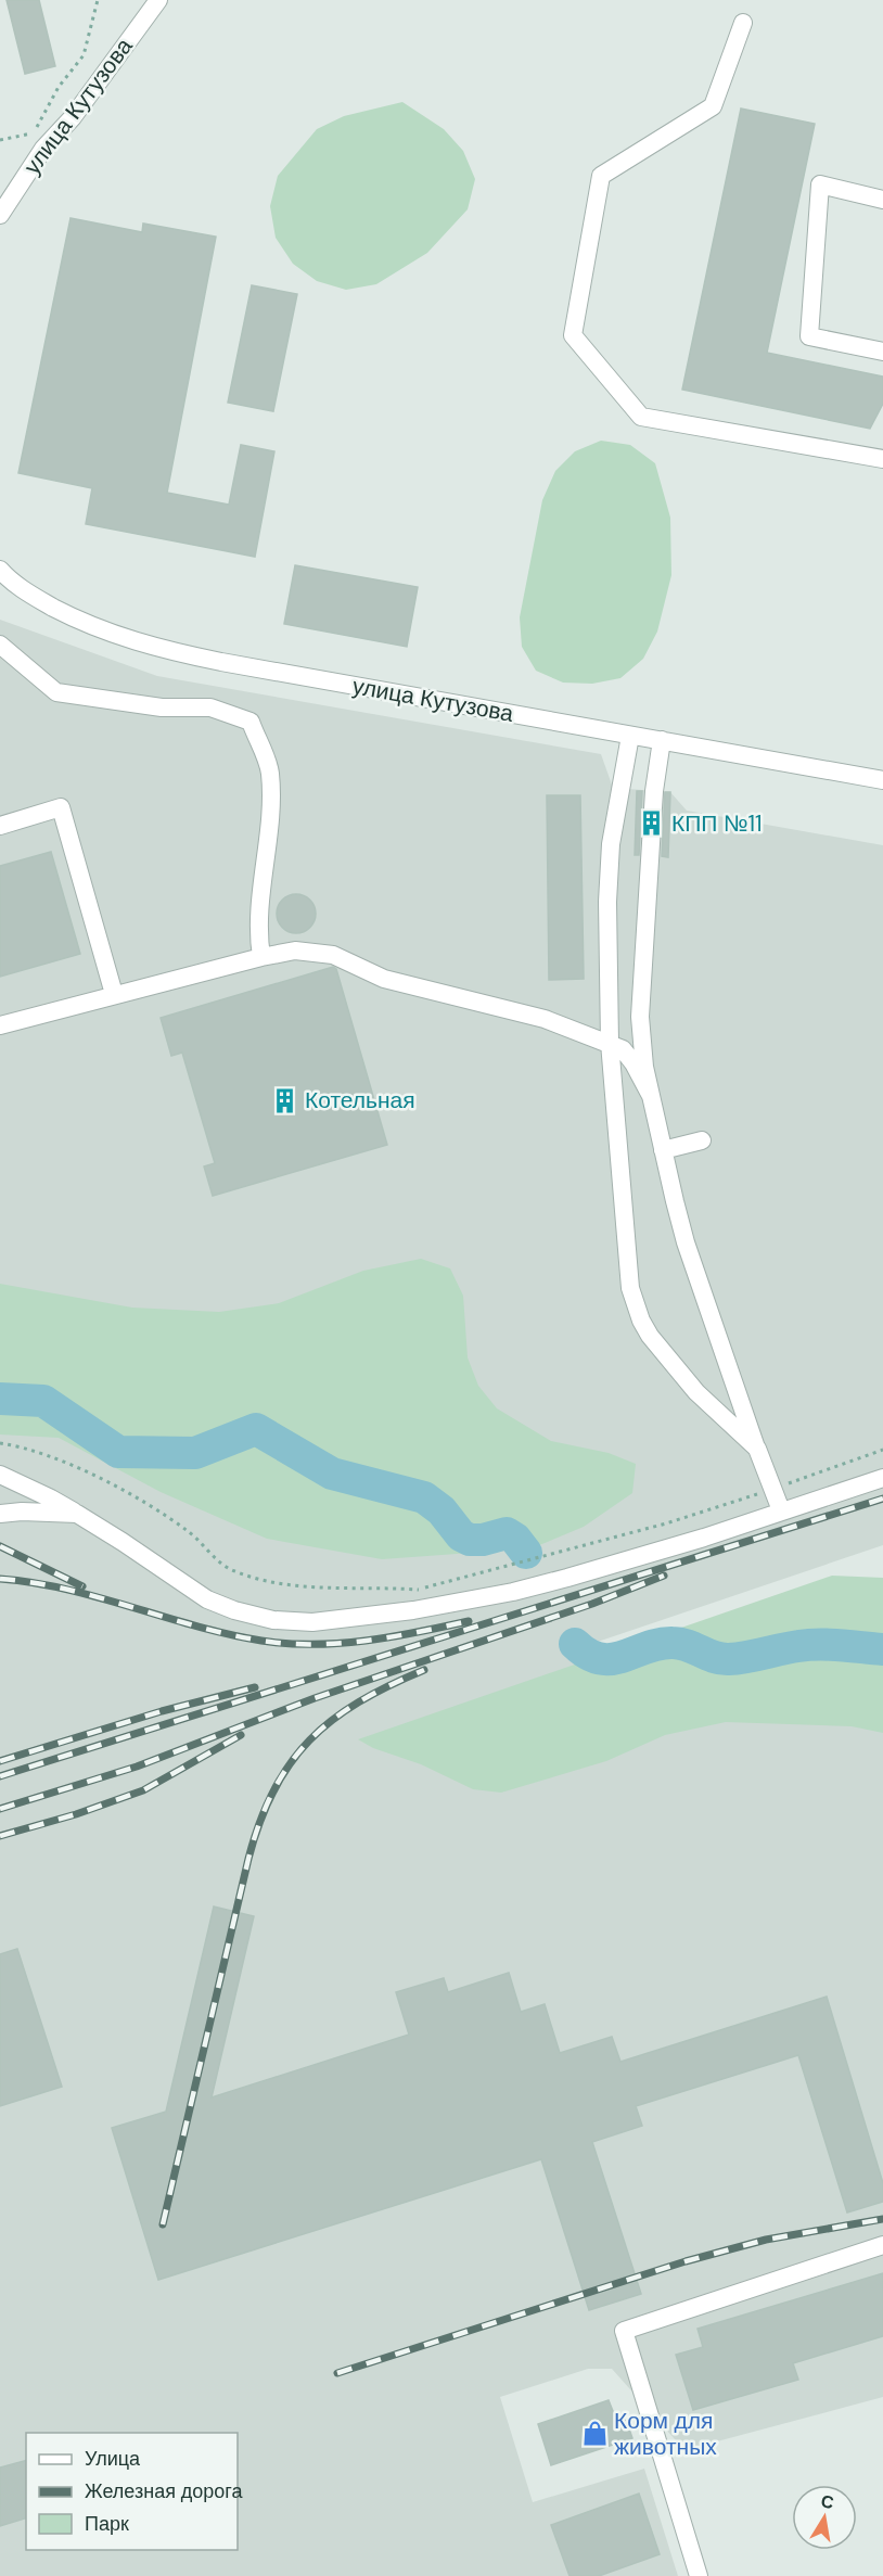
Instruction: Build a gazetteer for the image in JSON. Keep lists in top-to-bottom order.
{
  "streets": {
    "street": ["улица Кутузова"]
  },
  "places": {
    "building": ["КПП №11", "Котельная"],
    "shop": ["Корм для животных"]
  },
  "legend": ["Улица", "Железная дорога", "Парк"],
  "north": "top"
}
